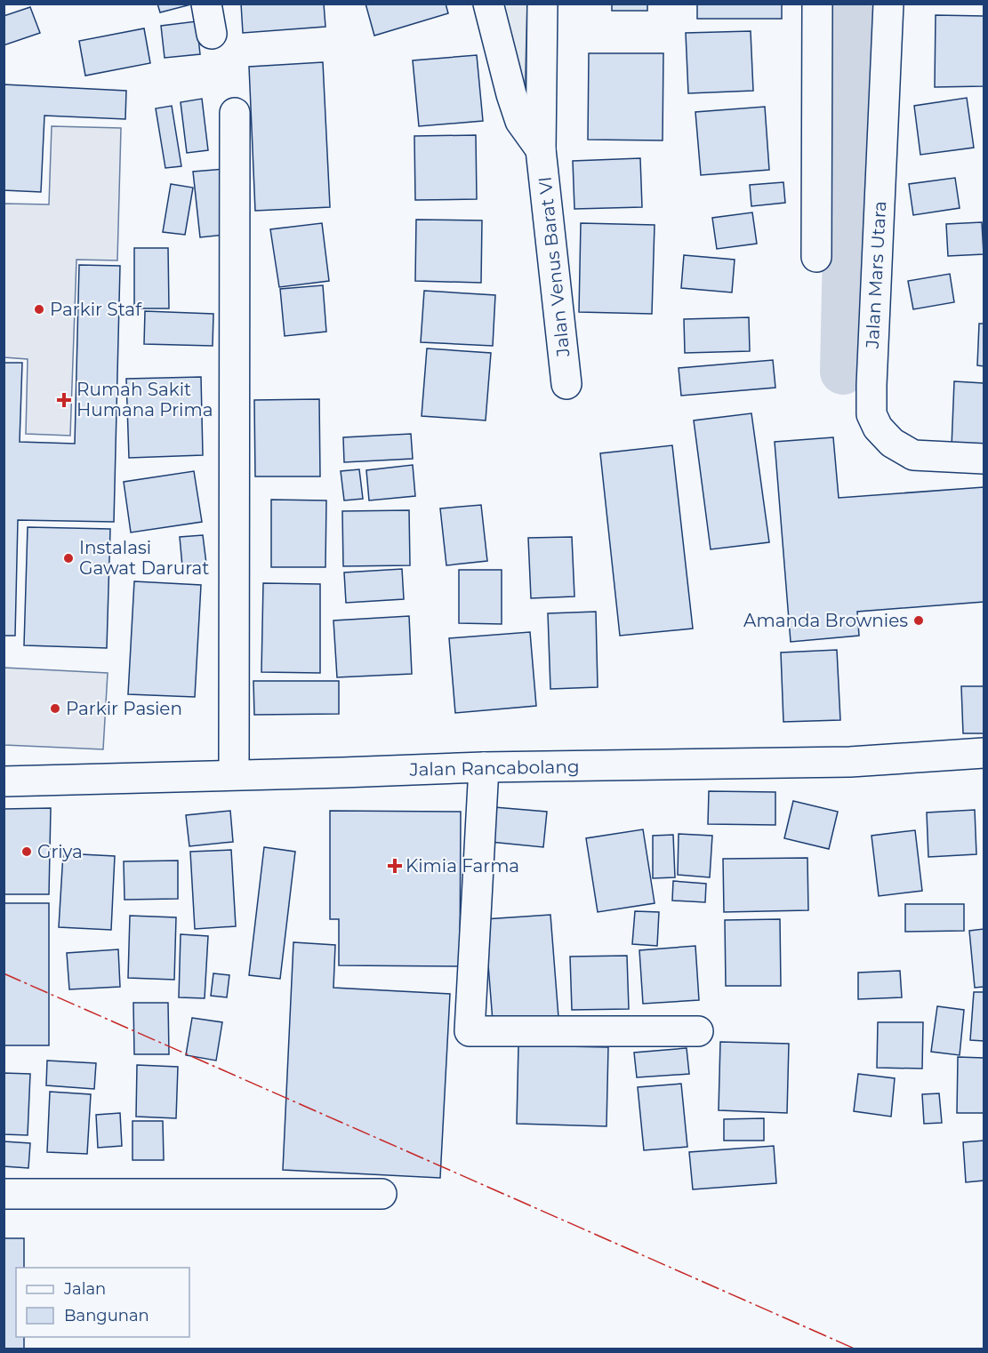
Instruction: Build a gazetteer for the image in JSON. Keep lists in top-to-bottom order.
{
  "streets": {
    "street": ["Jalan Venus Barat VI", "Jalan Mars Utara", "Jalan Rancabolang"]
  },
  "places": {
    "other": [
      "Parkir Staf",
      "Instalasi Gawat Darurat",
      "Amanda Brownies",
      "Parkir Pasien",
      "Griya"
    ],
    "health": ["Rumah Sakit Humana Prima", "Kimia Farma"]
  },
  "legend": ["Jalan", "Bangunan"]
}
